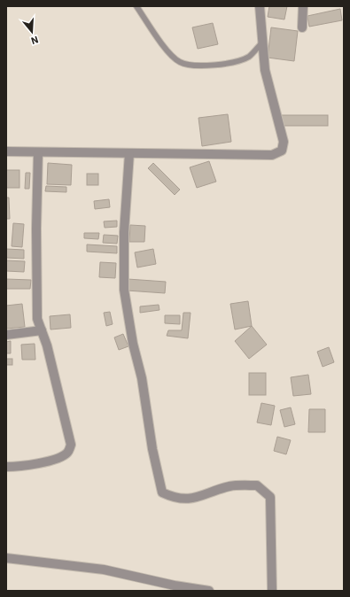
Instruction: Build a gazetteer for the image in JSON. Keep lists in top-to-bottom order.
{
  "north": "bottom"
}
